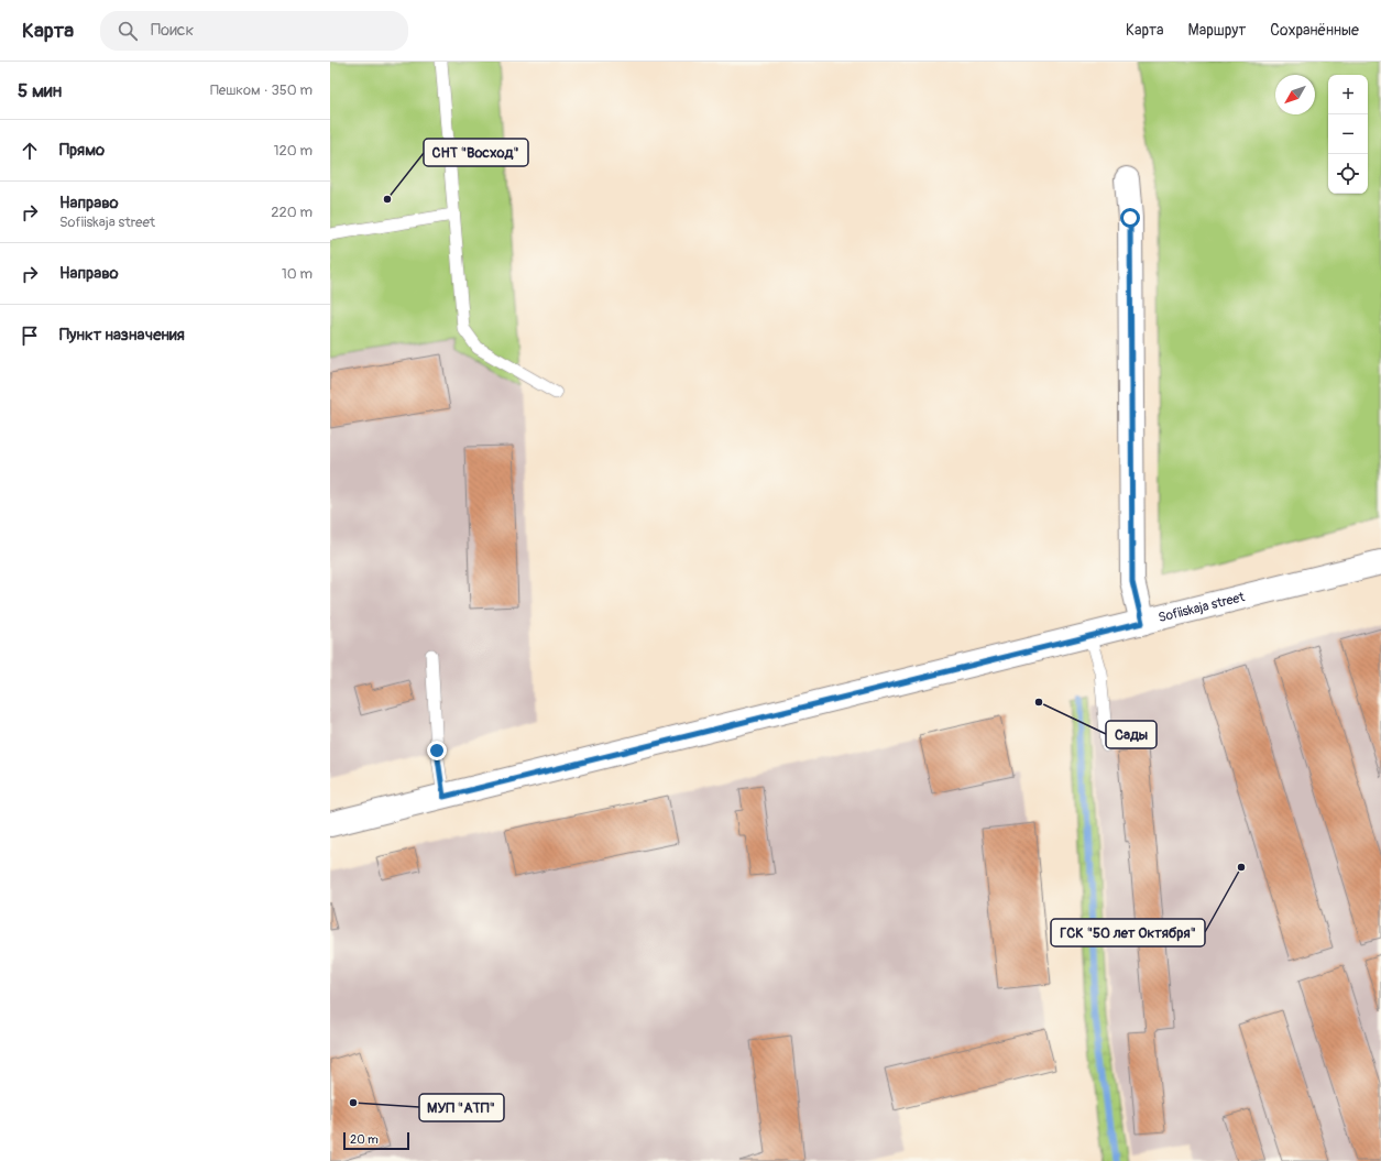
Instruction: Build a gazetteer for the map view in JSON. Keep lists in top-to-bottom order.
{
  "streets": {
    "main road": ["Sofiiskaja street"]
  },
  "places": [
    "СНТ \"Восход\"",
    "Сады",
    "ГСК \"50 лет Октября\"",
    "МУП \"АТП\""
  ],
  "scale_bar": "20 m",
  "north": "bottom left",
  "page": {
    "header": "Карта",
    "search": "Поиск",
    "nav": ["Карта", "Маршрут", "Сохранённые"],
    "heading": ["5 мин", "Пешком · 350 m"],
    "map_buttons": ["+", "−"],
    "list": [
      ["Прямо", "120 m"],
      ["Направо", "Sofiiskaja street", "220 m"],
      ["Направо", "10 m"],
      "Пункт назначения"
    ],
    "scale": "20 m"
  }
}
